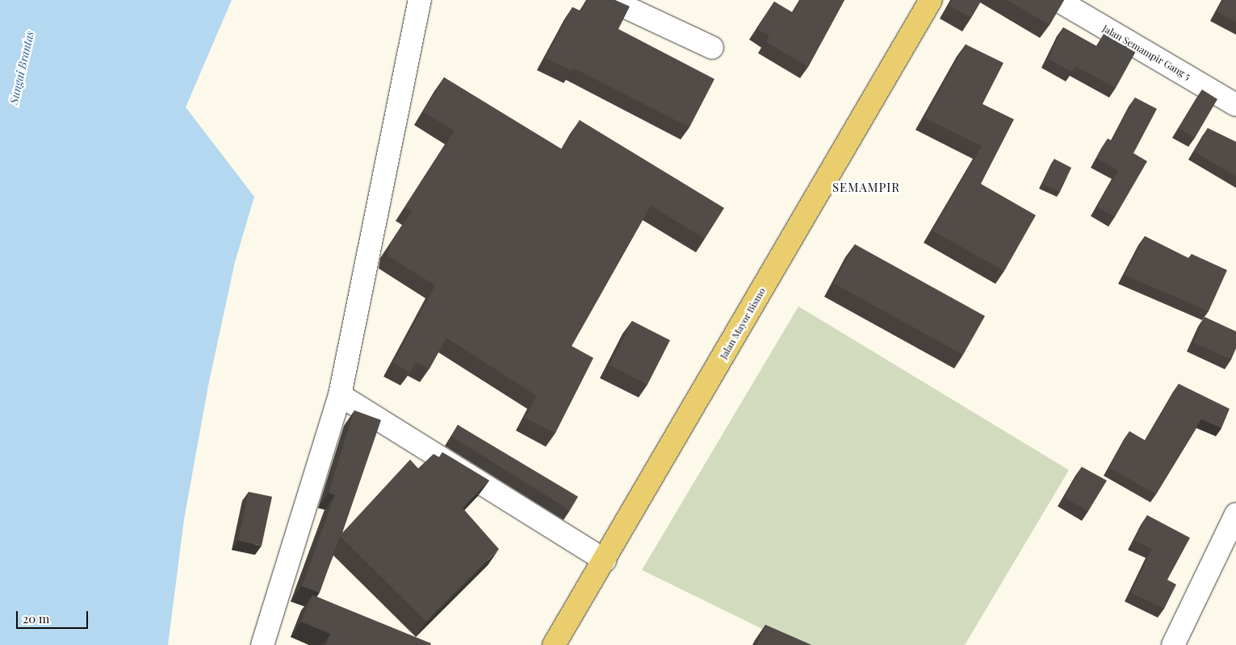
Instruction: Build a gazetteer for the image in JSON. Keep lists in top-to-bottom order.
{
  "streets": {
    "main road": ["Jalan Mayor Bismo"],
    "street": ["Jalan Semampir Gang 5"]
  },
  "districts": ["SEMAMPIR"],
  "water": ["Sungai Brantas"],
  "scale_bar": "20 m"
}
